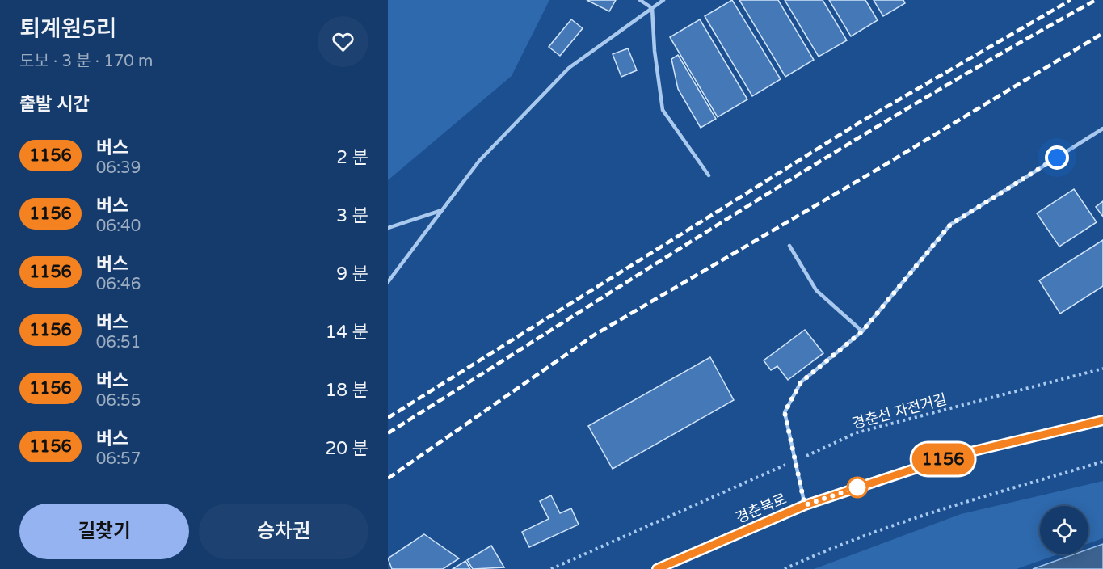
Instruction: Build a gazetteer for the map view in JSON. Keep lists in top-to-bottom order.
{
  "streets": {
    "street": ["경춘북로"],
    "path": ["경춘선 자전거길"]
  },
  "lines": ["bus line 1156"],
  "page": {
    "heading": [
      ["퇴계원5리", "도보 · 3 분 · 170 m"],
      "출발 시간"
    ],
    "on_map": "1156",
    "list": [
      {
        "mark": "1156",
        "name": "버스",
        "note": "06:39",
        "value": "2 분"
      },
      {
        "mark": "1156",
        "name": "버스",
        "note": "06:40",
        "value": "3 분"
      },
      {
        "mark": "1156",
        "name": "버스",
        "note": "06:46",
        "value": "9 분"
      },
      {
        "mark": "1156",
        "name": "버스",
        "note": "06:51",
        "value": "14 분"
      },
      {
        "mark": "1156",
        "name": "버스",
        "note": "06:55",
        "value": "18 분"
      },
      {
        "mark": "1156",
        "name": "버스",
        "note": "06:57",
        "value": "20 분"
      }
    ],
    "buttons": ["길찾기", "승차권"]
  }
}
